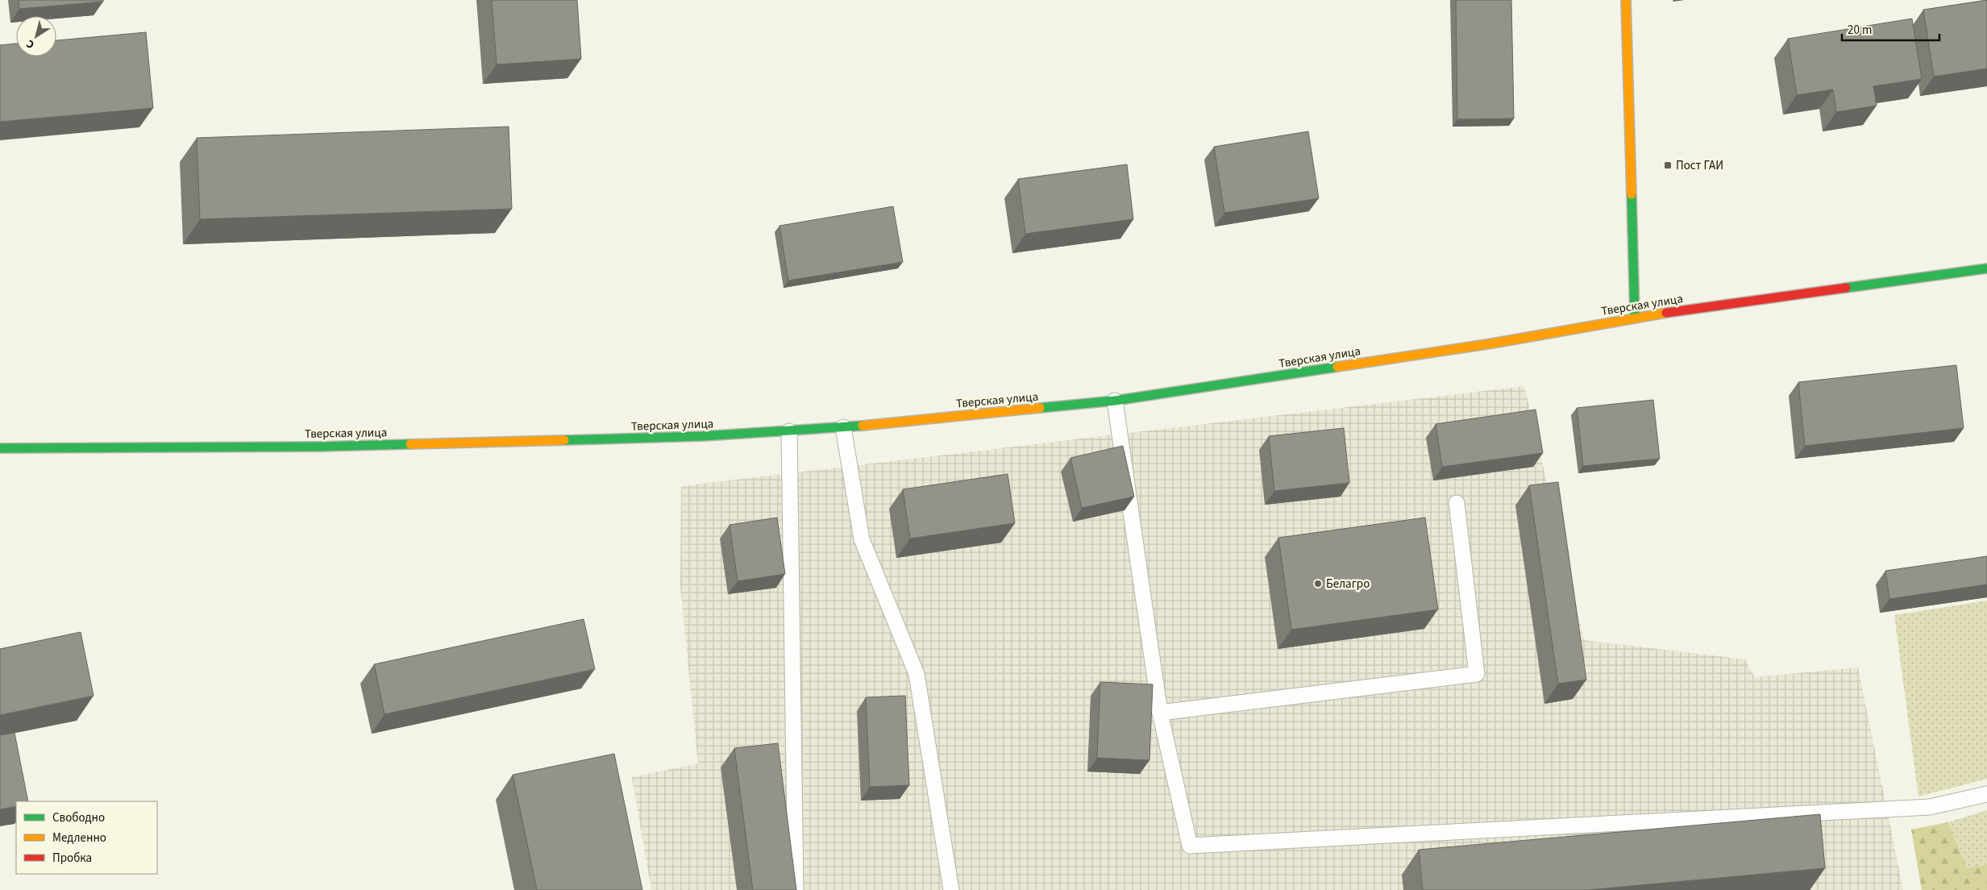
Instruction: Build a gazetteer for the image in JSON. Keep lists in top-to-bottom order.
{
  "streets": {
    "main road": ["Тверская улица"]
  },
  "places": {
    "transit": ["Пост ГАИ"],
    "other": ["Белагро"]
  },
  "legend": ["Свободно", "Медленно", "Пробка"],
  "scale_bar": "20 m",
  "north": "bottom left"
}
